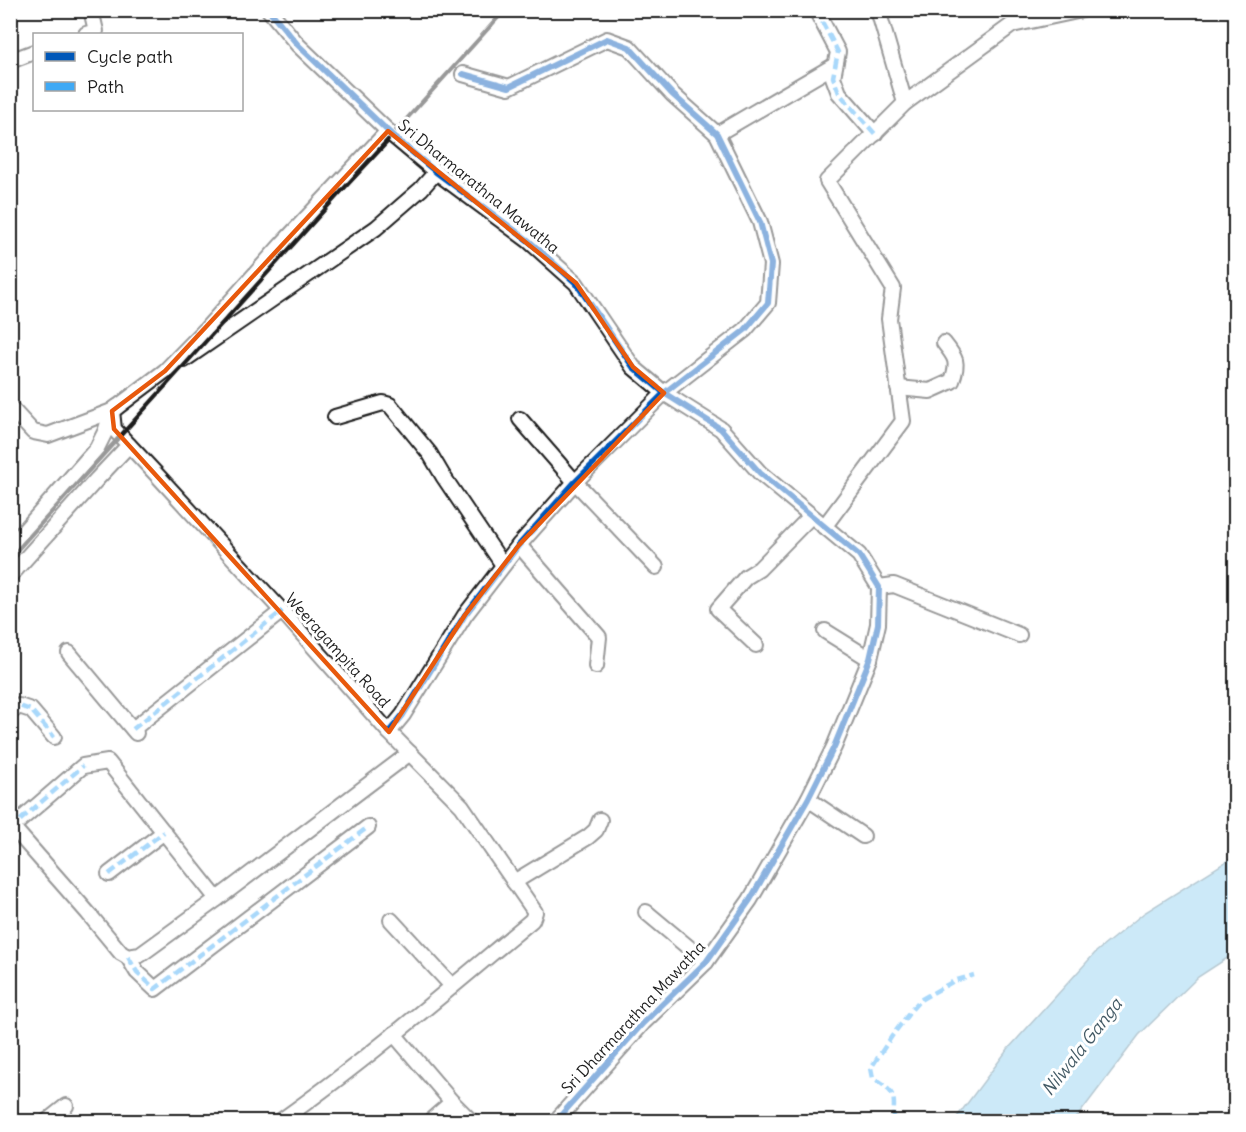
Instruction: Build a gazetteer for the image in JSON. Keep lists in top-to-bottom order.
{
  "streets": {
    "street": ["Sri Dharmarathna Mawatha", "Weeragampita Road"]
  },
  "water": ["Nilwala Ganga"],
  "legend": ["Cycle path", "Path"]
}
